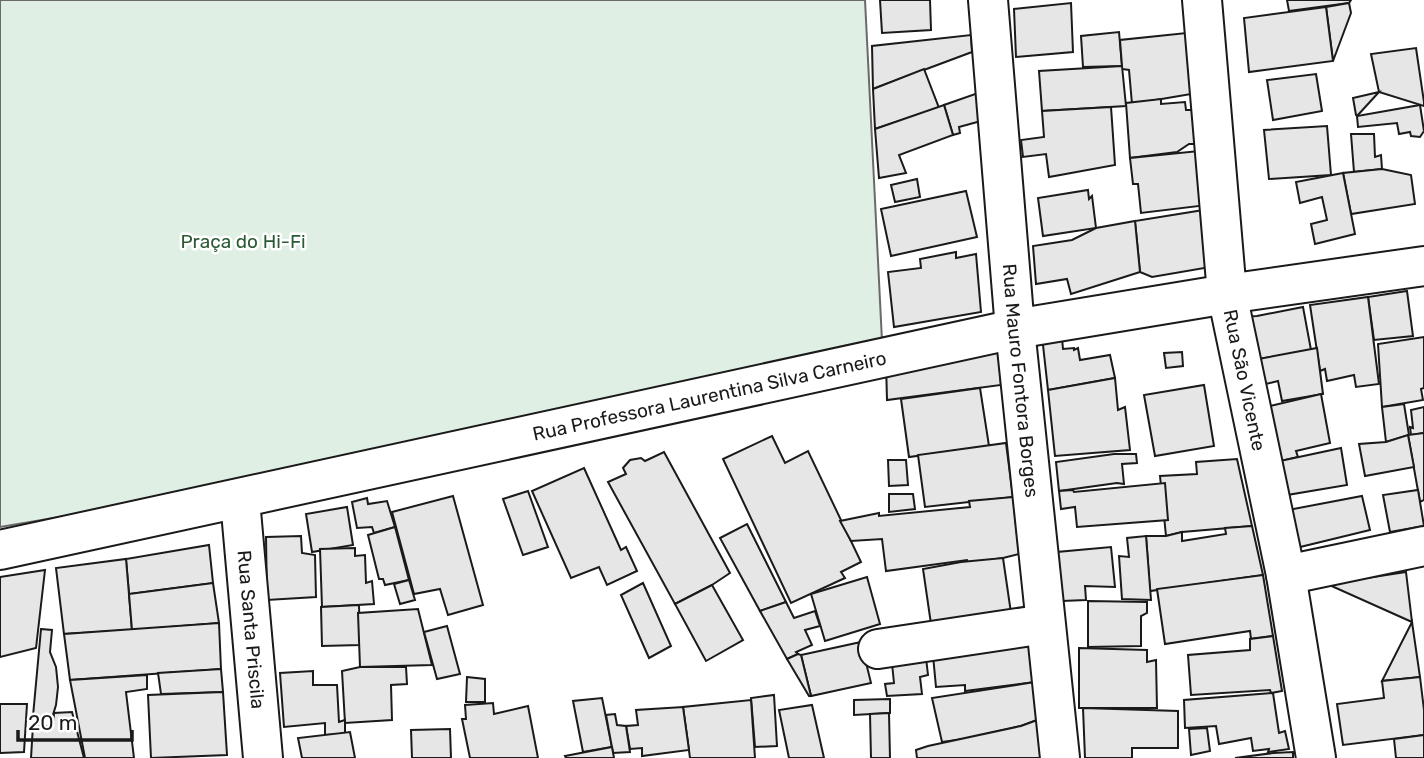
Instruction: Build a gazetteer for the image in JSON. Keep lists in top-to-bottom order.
{
  "streets": {
    "street": [
      "Rua Mauro Fontora Borges",
      "Rua São Vicente",
      "Rua Professora Laurentina Silva Carneiro",
      "Rua Santa Priscila"
    ]
  },
  "crossings": [
    ["Rua Mauro Fontora Borges", "Rua Professora Laurentina Silva Carneiro"],
    ["Rua São Vicente", "Rua Professora Laurentina Silva Carneiro"],
    ["Rua Professora Laurentina Silva Carneiro", "Rua Santa Priscila"]
  ],
  "parks": ["Praça do Hi-Fi"],
  "scale_bar": "20 m"
}
